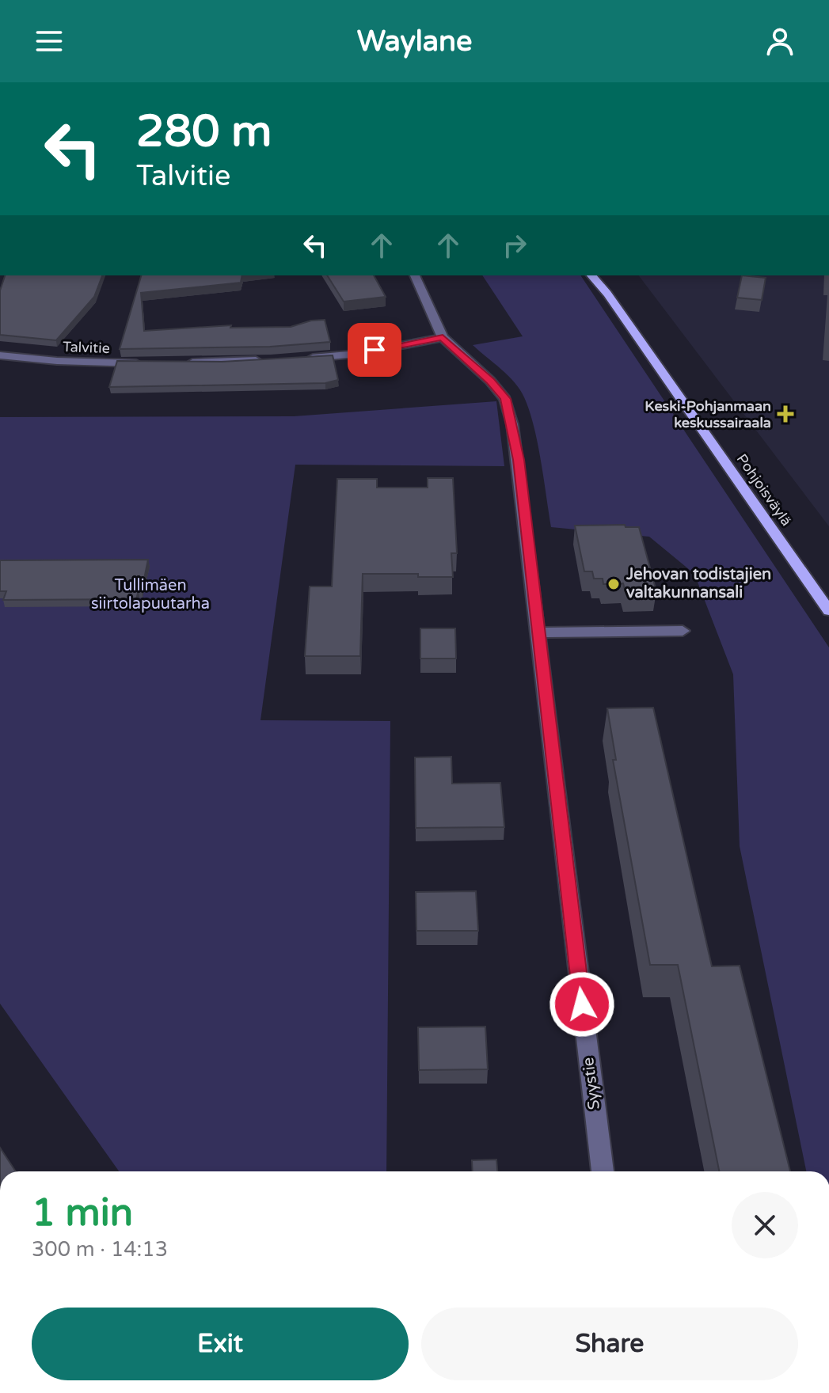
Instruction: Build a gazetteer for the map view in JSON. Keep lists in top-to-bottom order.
{
  "streets": {
    "main road": ["Pohjoisväylä"],
    "street": ["Talvitie", "Syystie"]
  },
  "parks": ["Tullimäen siirtolapuutarha"],
  "places": {
    "health": ["Keski-Pohjanmaan keskussairaala"],
    "other": ["Jehovan todistajien valtakunnansali"]
  },
  "page": {
    "header": "Waylane",
    "turn": ["280 m", "Talvitie"],
    "heading": ["1 min", "300 m · 14:13"],
    "buttons": ["Exit", "Share"]
  }
}
